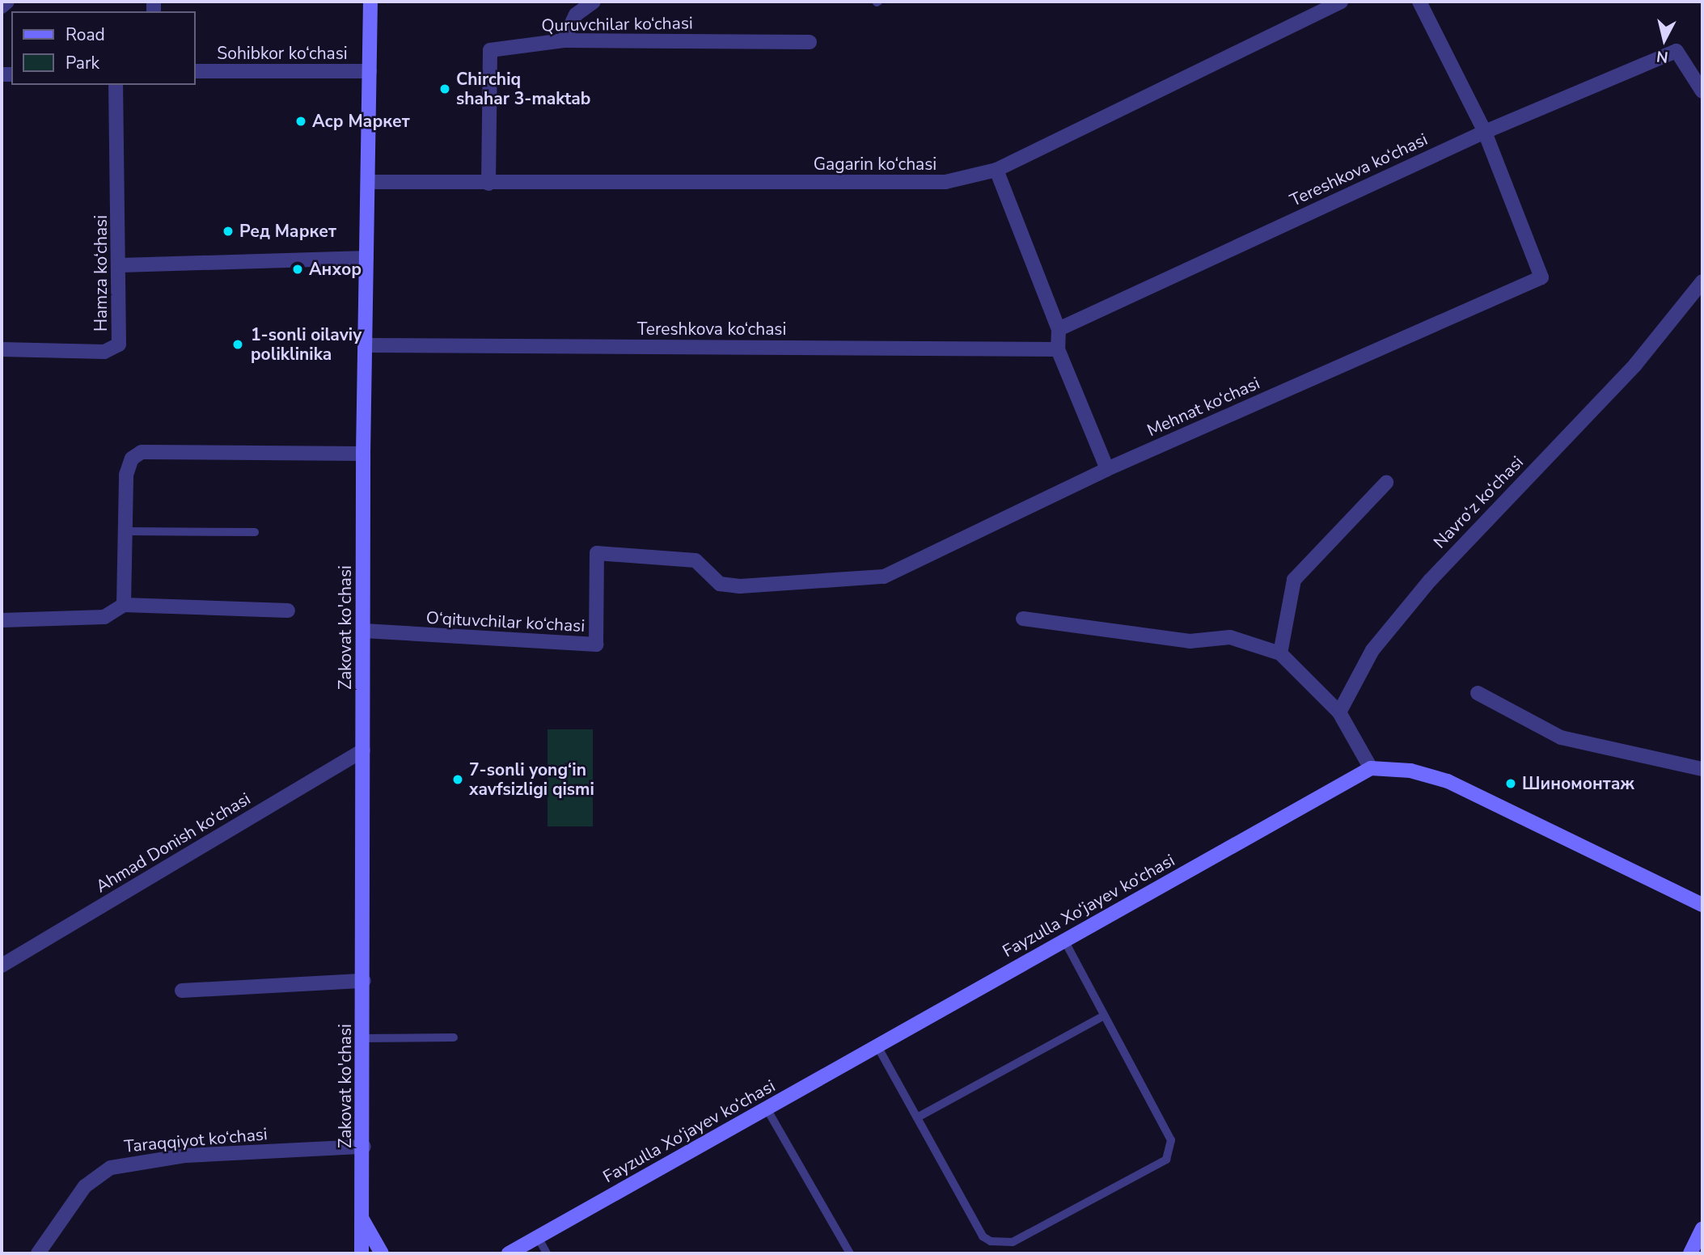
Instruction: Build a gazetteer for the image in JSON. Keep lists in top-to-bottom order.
{
  "streets": {
    "main road": ["Zakovat ko'chasi", "Fayzulla Xo‘jayev ko‘chasi"],
    "street": [
      "Quruvchilar ko‘chasi",
      "Sohibkor ko‘chasi",
      "Gagarin ko‘chasi",
      "Tereshkova ko‘chasi",
      "Hamza ko‘chasi",
      "Mehnat ko‘chasi",
      "Navro‘z ko‘chasi",
      "O‘qituvchilar ko‘chasi",
      "Ahmad Donish ko‘chasi",
      "Taraqqiyot ko‘chasi"
    ]
  },
  "crossings": [
    ["Quruvchilar ko‘chasi", "Gagarin ko‘chasi"],
    ["Sohibkor ko‘chasi", "Zakovat ko'chasi"],
    ["Gagarin ko‘chasi", "Zakovat ko'chasi"],
    ["Tereshkova ko‘chasi", "Mehnat ko‘chasi"],
    ["Tereshkova ko‘chasi", "Zakovat ko'chasi"],
    ["Mehnat ko‘chasi", "O‘qituvchilar ko‘chasi"],
    ["O‘qituvchilar ko‘chasi", "Zakovat ko'chasi"],
    ["Zakovat ko'chasi", "Ahmad Donish ko‘chasi"],
    ["Zakovat ko'chasi", "Taraqqiyot ko‘chasi"]
  ],
  "places": [
    "Chirchiq shahar 3-maktab",
    "Аср Маркет",
    "Ред Маркет",
    "Анхор",
    "1-sonli oilaviy poliklinika",
    "7-sonli yong‘in xavfsizligi qismi",
    "Шиномонтаж"
  ],
  "legend": ["Road", "Park"],
  "north": "bottom"
}
